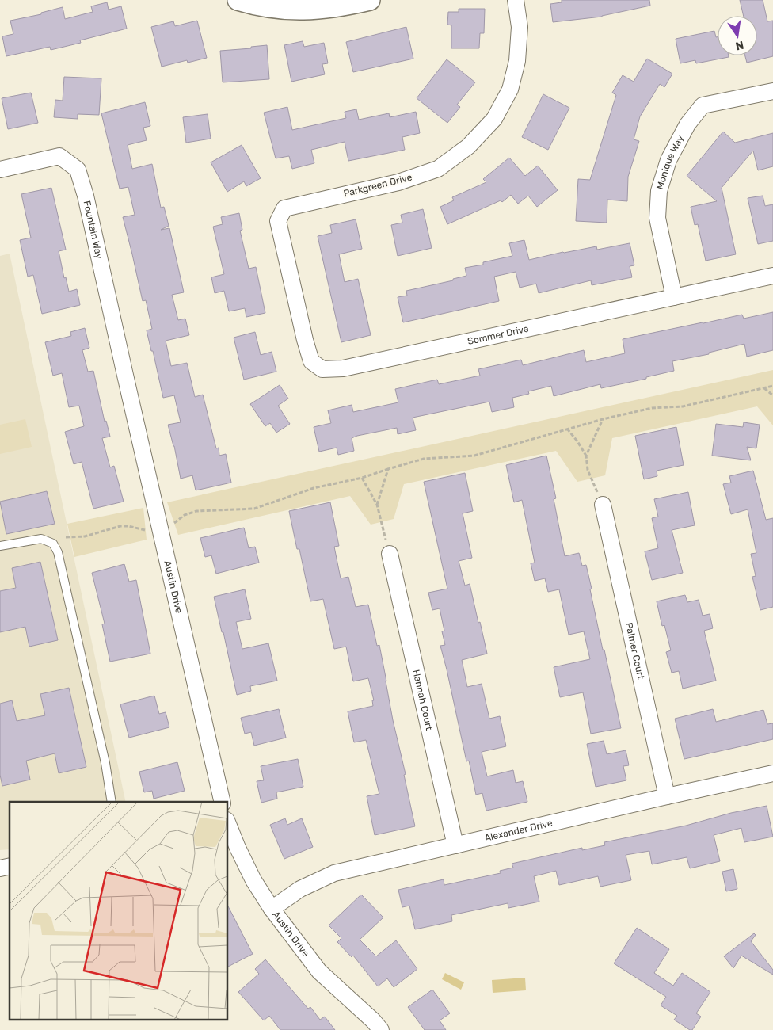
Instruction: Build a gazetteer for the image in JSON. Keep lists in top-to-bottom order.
{
  "streets": {
    "street": [
      "Monique Way",
      "Parkgreen Drive",
      "Fountain Way",
      "Sommer Drive",
      "Austin Drive",
      "Palmer Court",
      "Hannah Court",
      "Alexander Drive"
    ]
  },
  "crossings": [
    ["Monique Way", "Sommer Drive"],
    ["Parkgreen Drive", "Sommer Drive"],
    ["Fountain Way", "Austin Drive"],
    ["Austin Drive", "Alexander Drive"],
    ["Palmer Court", "Alexander Drive"],
    ["Hannah Court", "Alexander Drive"]
  ],
  "north": "bottom"
}
